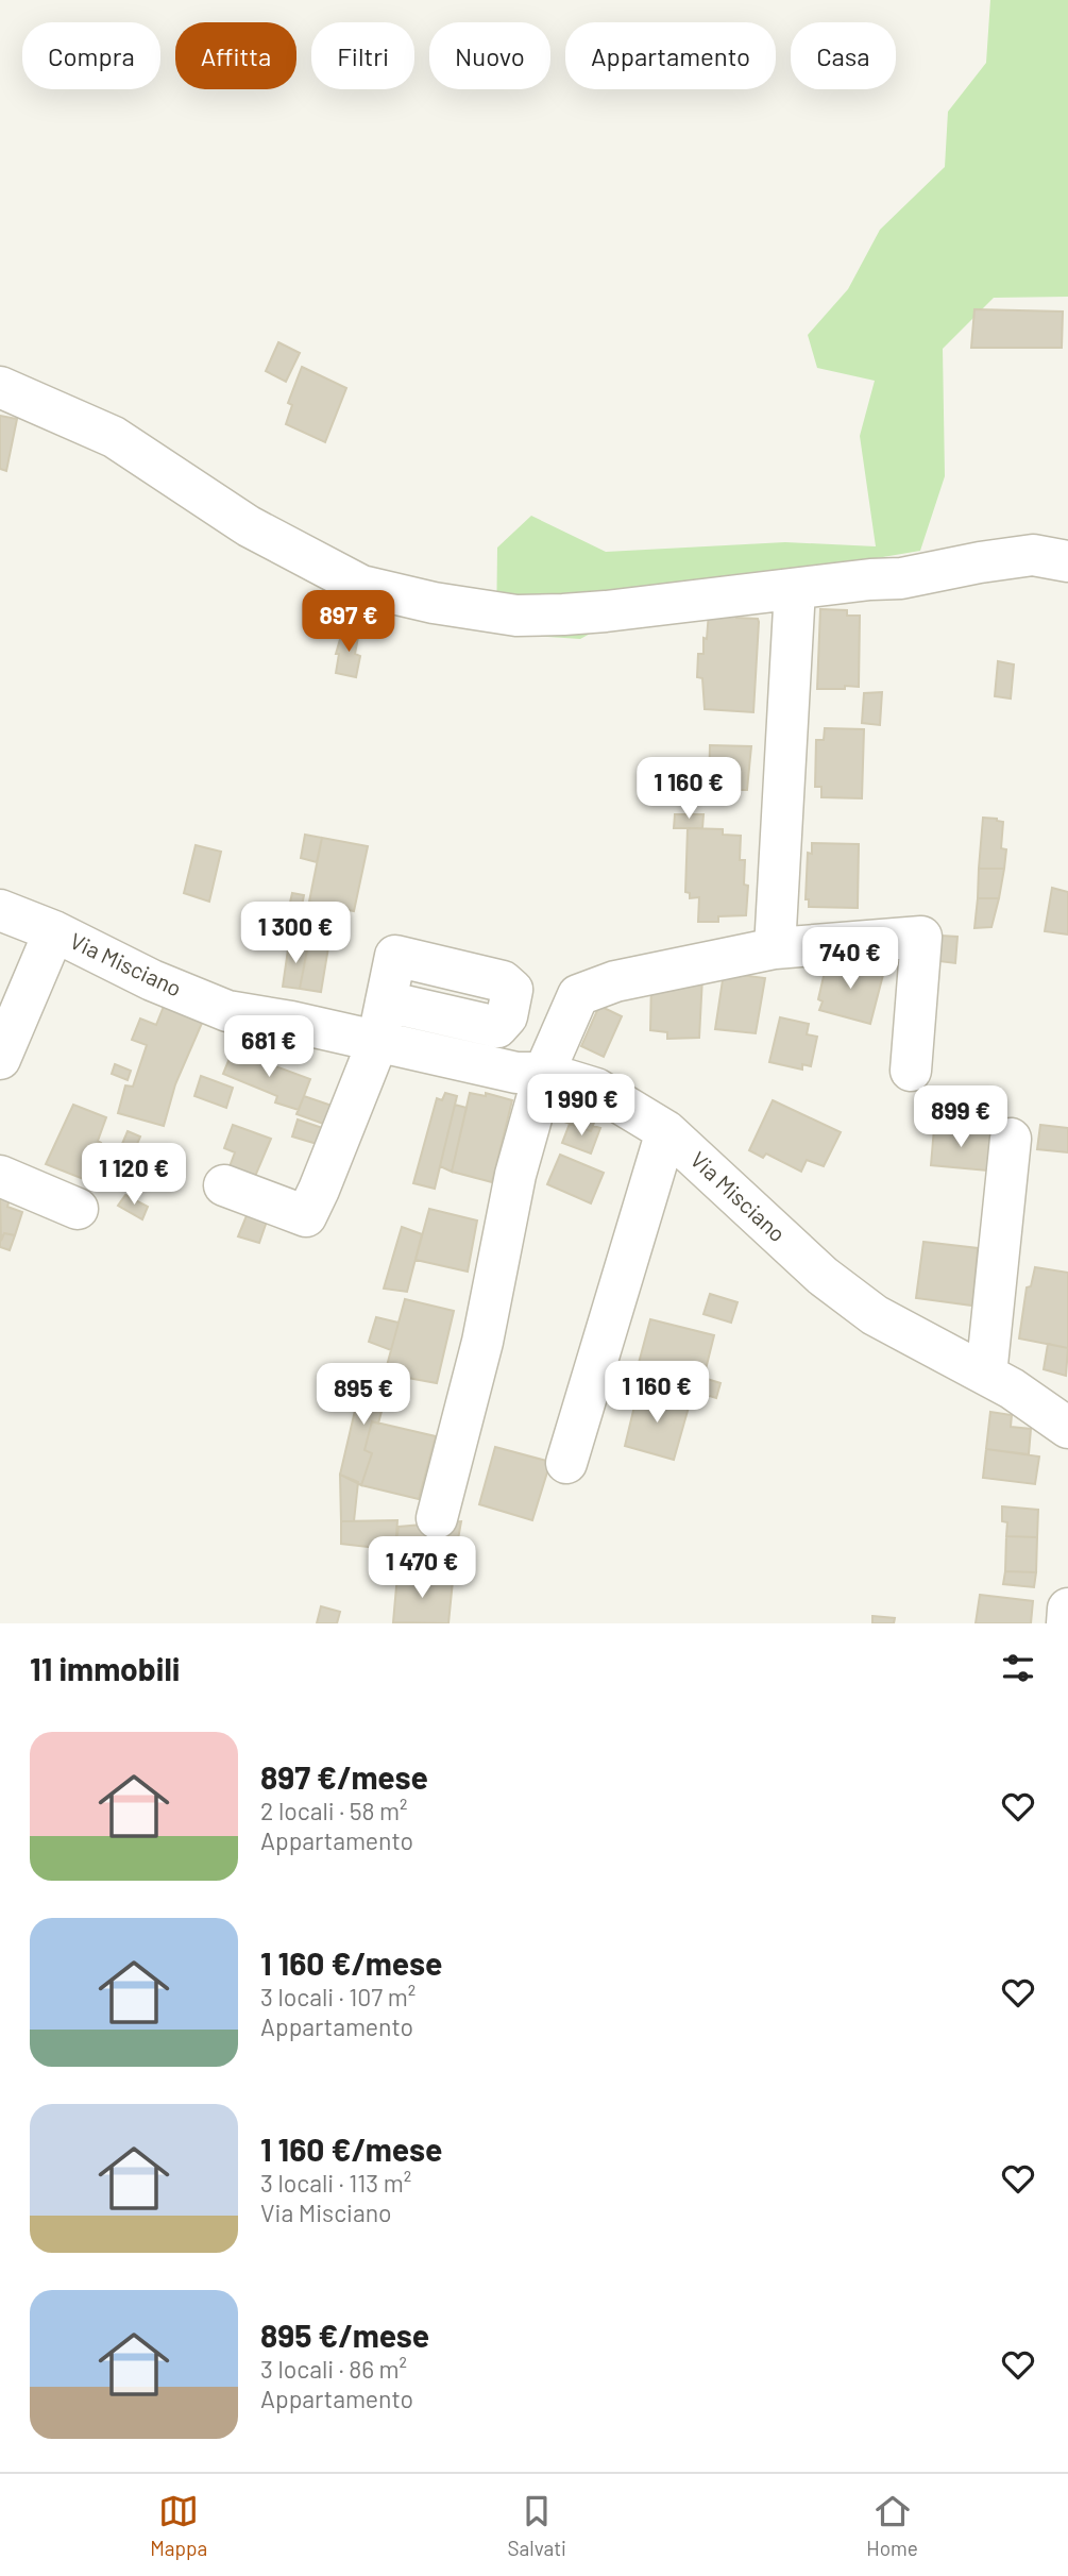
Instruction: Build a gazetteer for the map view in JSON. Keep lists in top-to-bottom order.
{
  "streets": {
    "street": ["Via Misciano"]
  },
  "page": {
    "chip": [
      "Compra",
      "Affitta",
      "Filtri",
      "Nuovo",
      "Appartamento",
      "Casa"
    ],
    "price": [
      "897 €",
      "1 160 €",
      "1 300 €",
      "740 €",
      "681 €",
      "1 990 €",
      "899 €",
      "1 120 €",
      "1 160 €",
      "895 €",
      "1 470 €"
    ],
    "heading": "11 immobili",
    "list": [
      {
        "name": "897 €/mese",
        "note": "2 locali · 58 m² · Appartamento"
      },
      {
        "name": "1 160 €/mese",
        "note": "3 locali · 107 m² · Appartamento"
      },
      {
        "name": "1 160 €/mese",
        "note": "3 locali · 113 m² · Via Misciano"
      },
      {
        "name": "895 €/mese",
        "note": "3 locali · 86 m² · Appartamento"
      }
    ],
    "tabs": ["Mappa", "Salvati", "Home"]
  }
}
